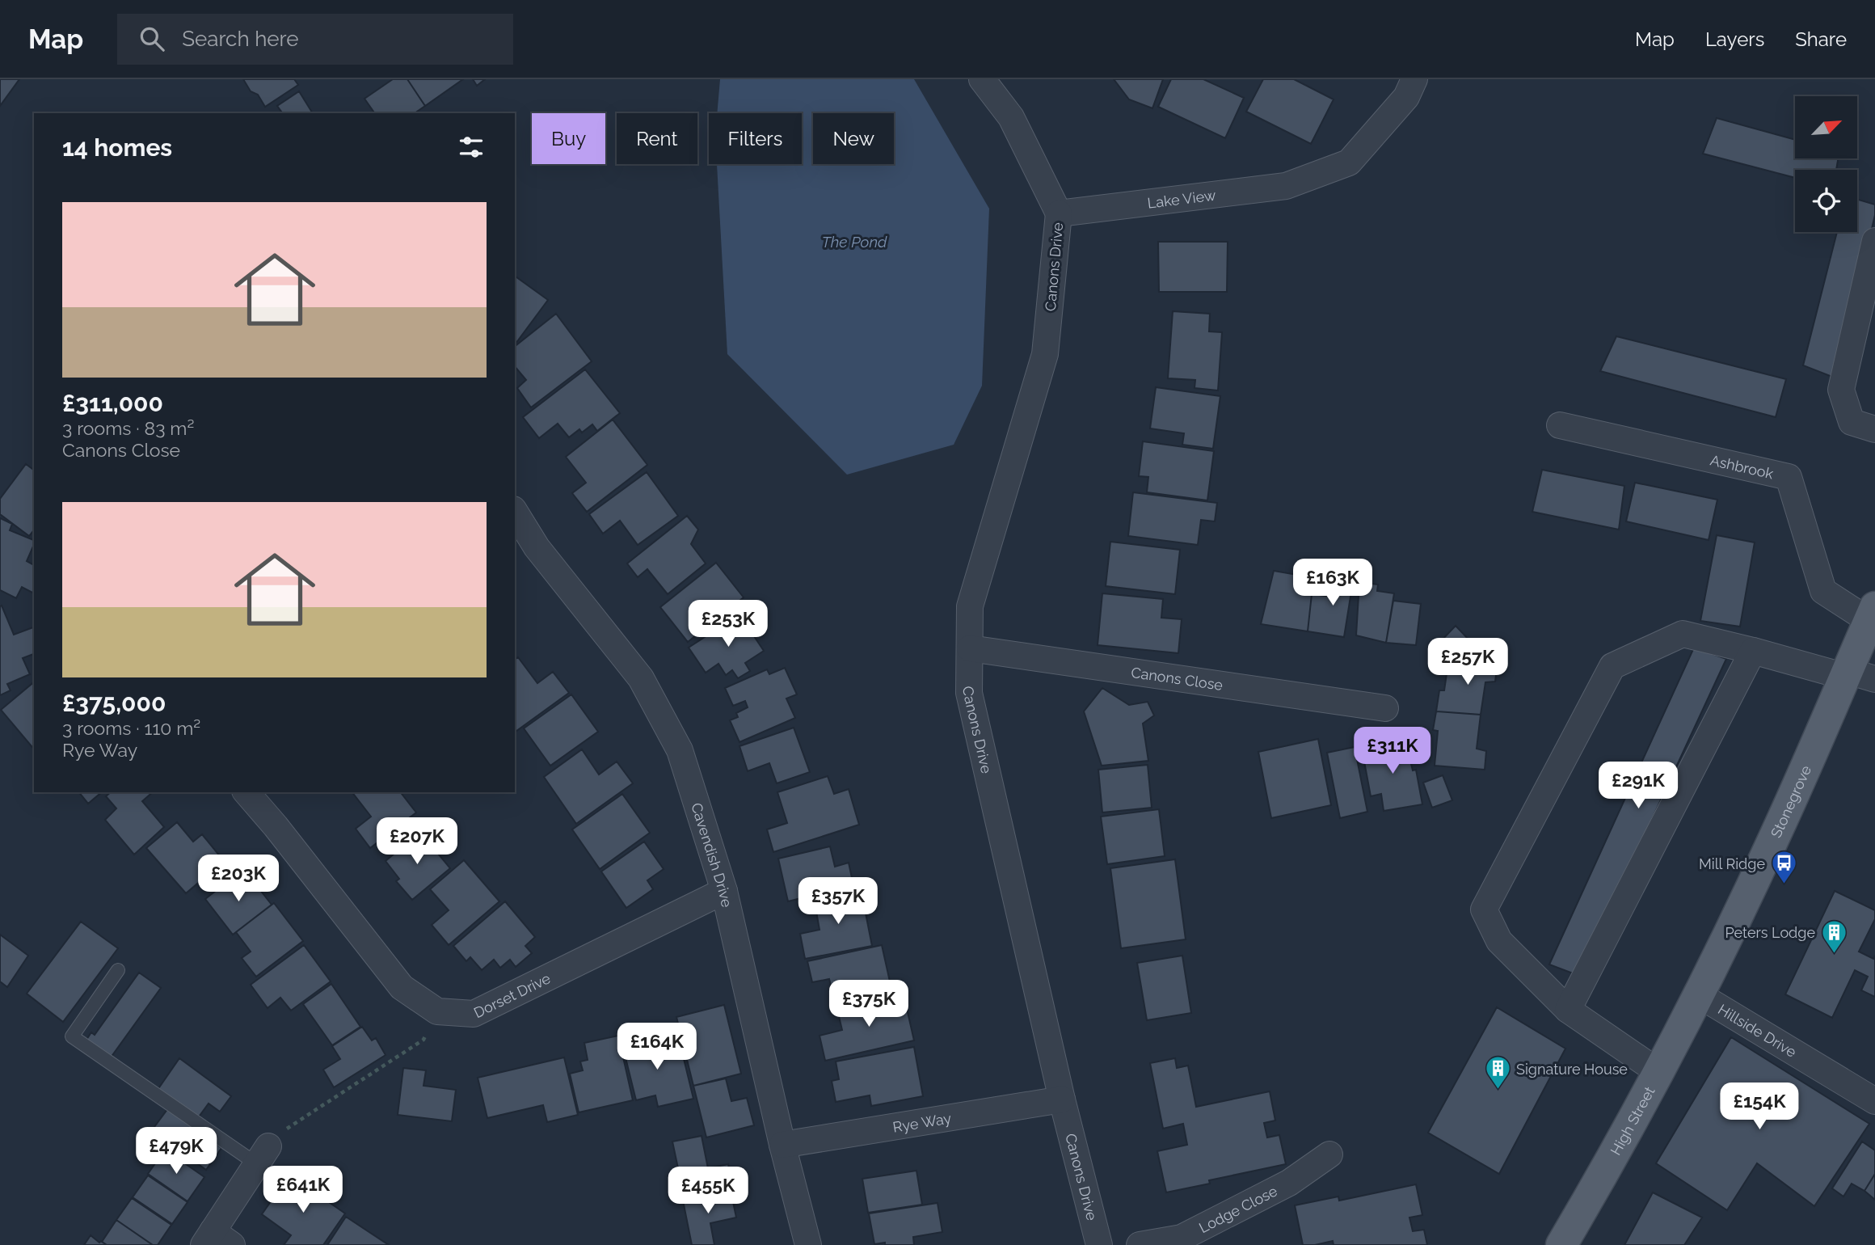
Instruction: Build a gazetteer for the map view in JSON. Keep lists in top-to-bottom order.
{
  "streets": {
    "main road": ["Stonegrove", "High Street"],
    "street": [
      "Lake View",
      "Canons Drive",
      "Ashbrook",
      "Canons Close",
      "Cavendish Drive",
      "Dorset Drive",
      "Hillside Drive",
      "Rye Way",
      "Lodge Close"
    ]
  },
  "crossings": [
    ["Lake View", "Canons Drive"],
    ["Canons Drive", "Canons Close"],
    ["Canons Drive", "Rye Way"],
    ["Ashbrook", "Stonegrove"],
    ["Stonegrove", "Hillside Drive"],
    ["Stonegrove", "High Street"],
    ["Cavendish Drive", "Dorset Drive"],
    ["Cavendish Drive", "Rye Way"],
    ["Hillside Drive", "High Street"]
  ],
  "water": ["The Pond"],
  "places": {
    "bus stop": ["Mill Ridge"],
    "building": ["Peters Lodge", "Signature House"]
  },
  "north": "top right",
  "page": {
    "header": "Map",
    "search": "Search here",
    "nav": ["Map", "Layers", "Share"],
    "chip": [
      "Buy",
      "Rent",
      "Filters",
      "New"
    ],
    "heading": "14 homes",
    "list": [
      {
        "name": "£311,000",
        "note": "3 rooms · 83 m² · Canons Close"
      },
      {
        "name": "£375,000",
        "note": "3 rooms · 110 m² · Rye Way"
      }
    ],
    "price": [
      "£163K",
      "£253K",
      "£257K",
      "£311K",
      "£291K",
      "£207K",
      "£203K",
      "£357K",
      "£375K",
      "£164K",
      "£154K",
      "£479K",
      "£641K",
      "£455K"
    ]
  }
}
